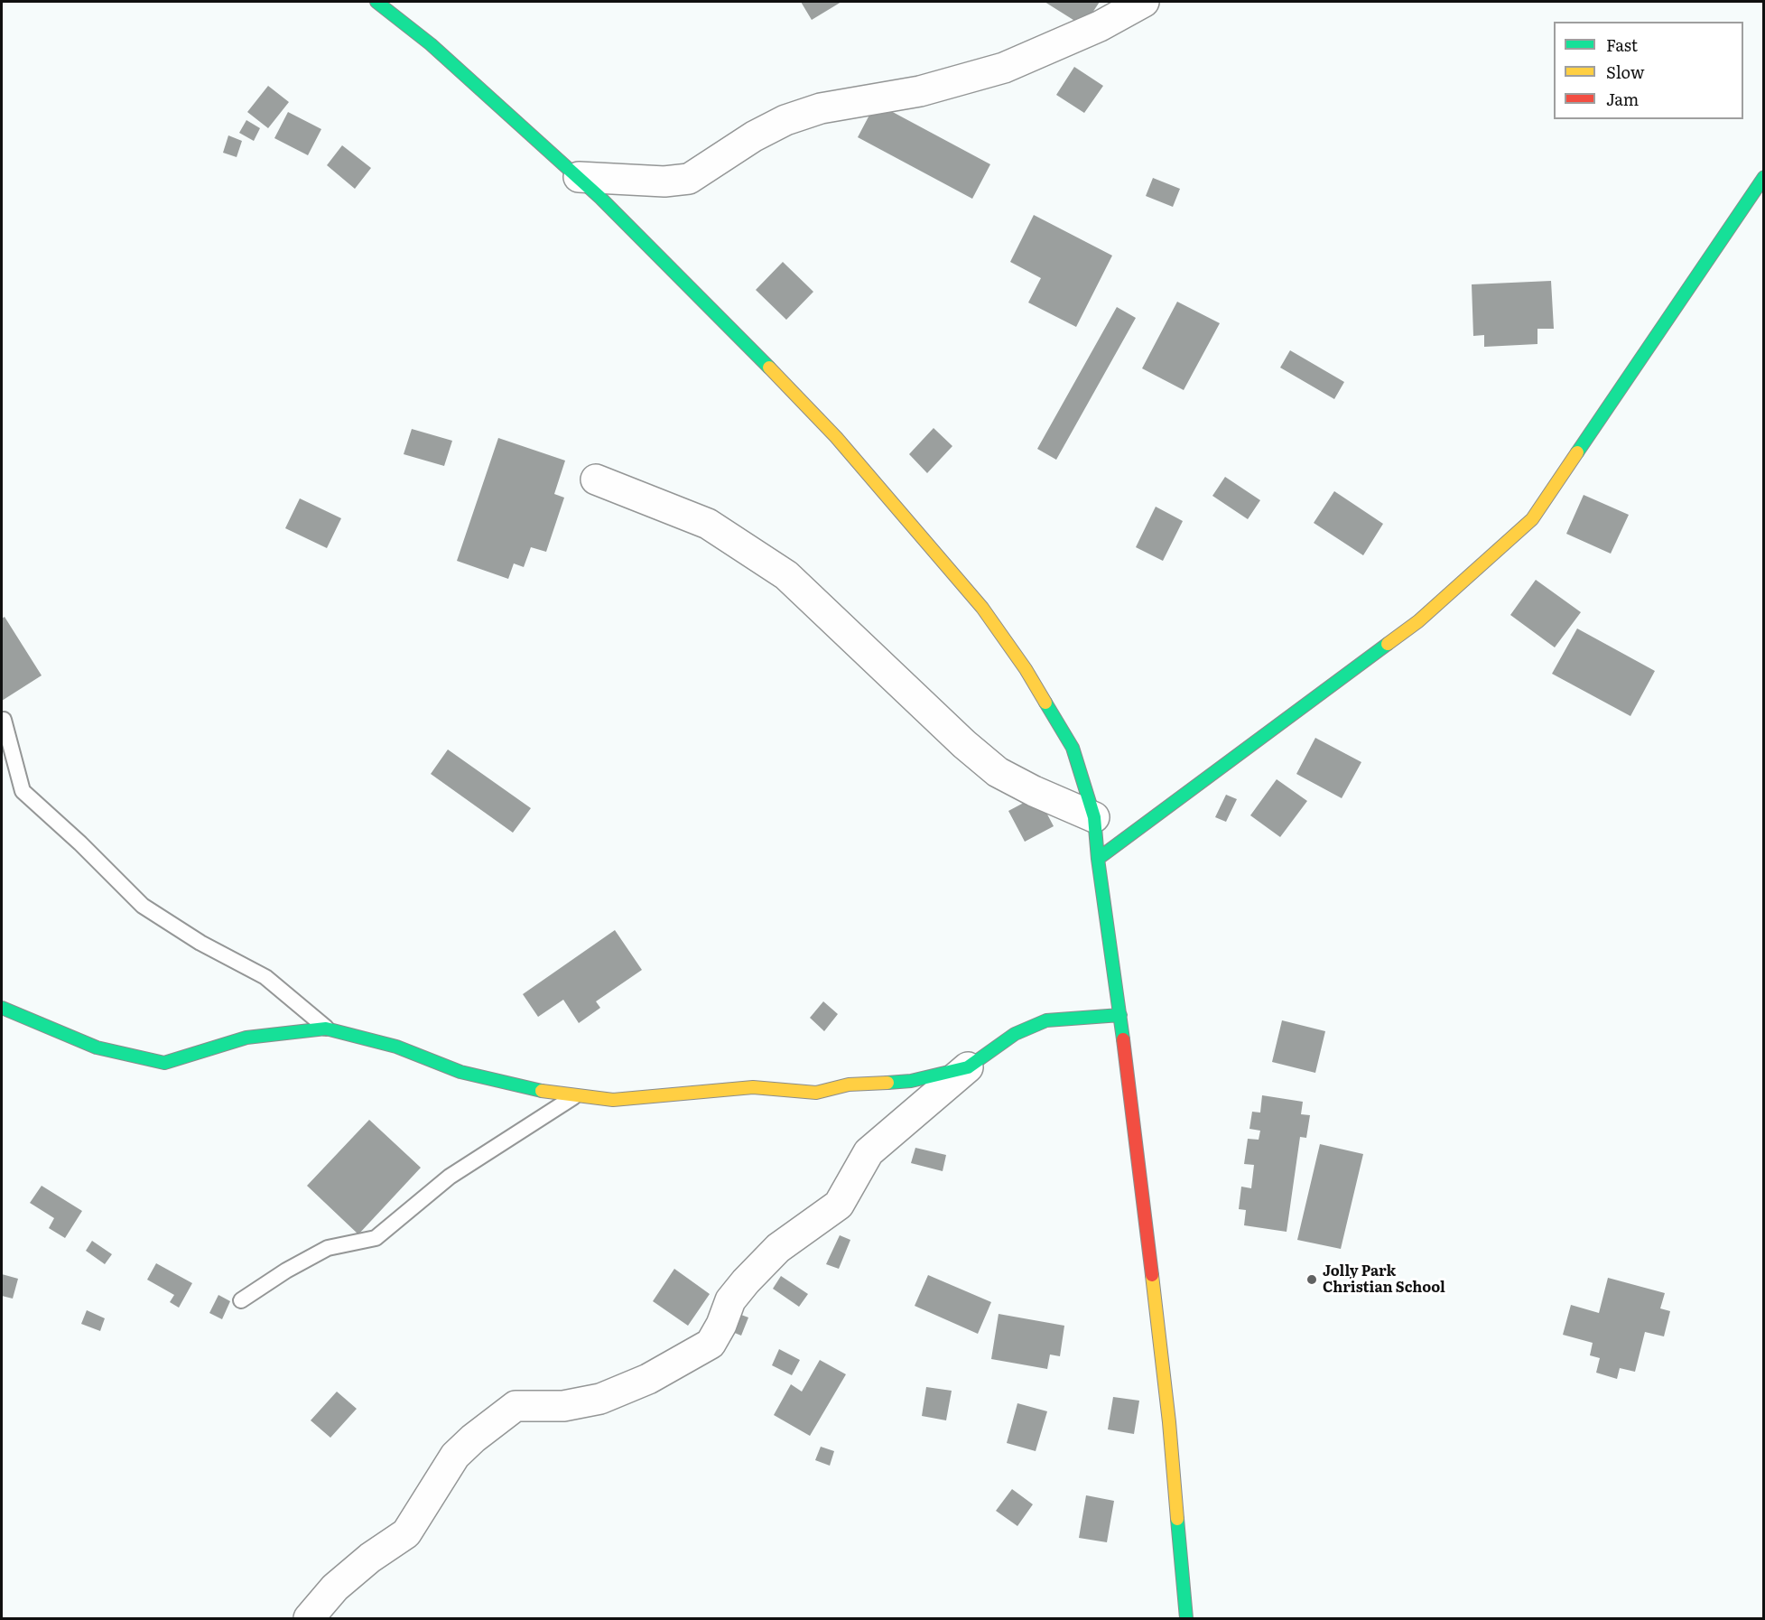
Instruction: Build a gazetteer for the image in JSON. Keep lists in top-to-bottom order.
{
  "places": ["Jolly Park Christian School"],
  "legend": ["Fast", "Slow", "Jam"]
}
